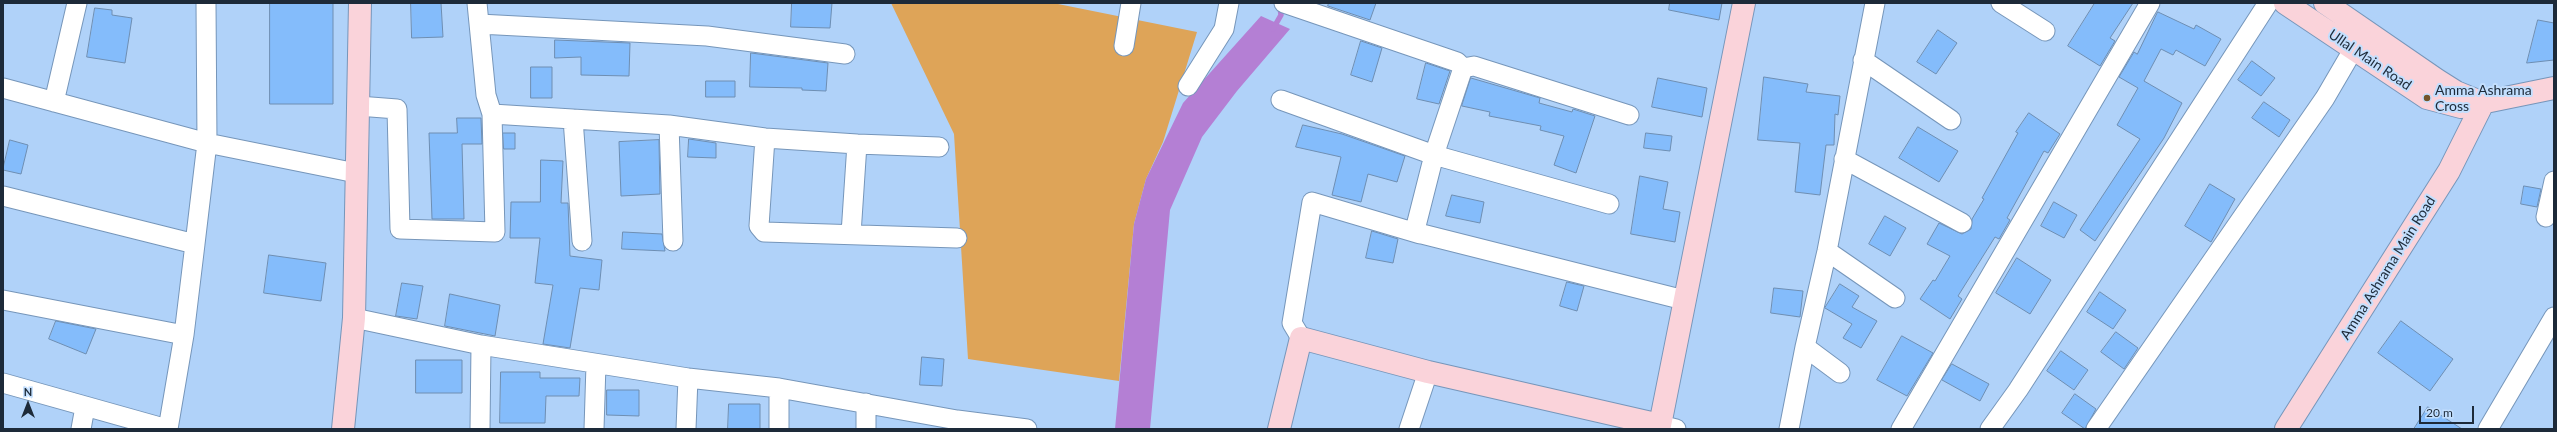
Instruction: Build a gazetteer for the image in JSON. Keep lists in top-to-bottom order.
{
  "streets": {
    "street": ["Ullal Main Road", "Amma Ashrama Main Road"]
  },
  "crossings": [
    ["Ullal Main Road", "Amma Ashrama Main Road"]
  ],
  "places": ["Amma Ashrama Cross"],
  "scale_bar": "20 m",
  "north": "top"
}
